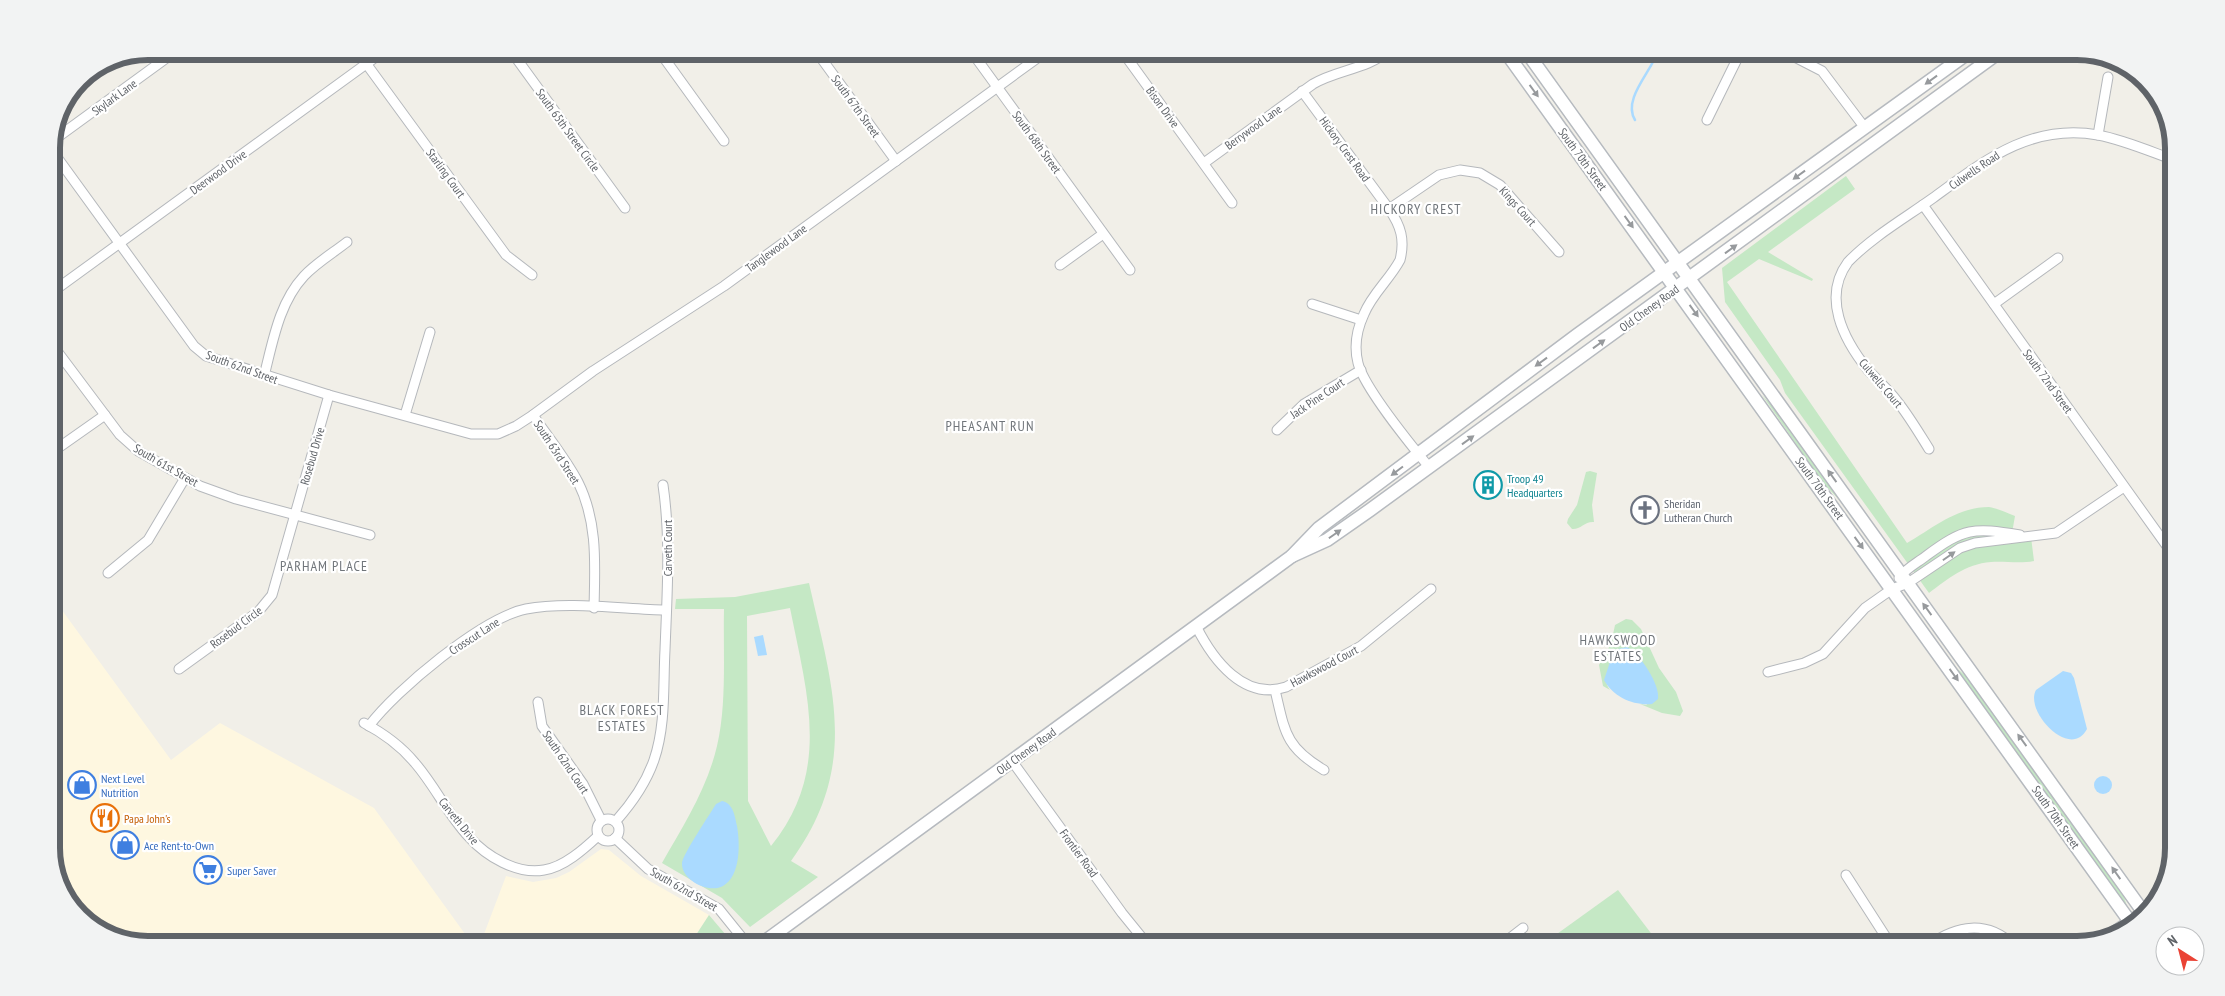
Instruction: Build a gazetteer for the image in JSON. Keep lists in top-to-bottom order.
{
  "streets": {
    "main road": ["South 70th Street", "Old Cheney Road"],
    "street": [
      "Skylark Lane",
      "South 67th Street",
      "Bison Drive",
      "Berrywood Lane",
      "South 65th Street Circle",
      "South 68th Street",
      "Hickory Crest Road",
      "Culwells Road",
      "Deerwood Drive",
      "Starling Court",
      "Kings Court",
      "Tanglewood Lane",
      "South 62nd Street",
      "South 72nd Street",
      "Culwells Court",
      "Jack Pine Court",
      "South 63rd Street",
      "Rosebud Drive",
      "South 61st Street",
      "Carveth Court",
      "Rosebud Circle",
      "Crosscut Lane",
      "Hawkswood Court",
      "South 62nd Court",
      "Carveth Drive",
      "Frontier Road"
    ]
  },
  "crossings": [
    ["South 67th Street", "Tanglewood Lane"],
    ["Bison Drive", "Berrywood Lane"],
    ["Berrywood Lane", "Hickory Crest Road"],
    ["South 68th Street", "Tanglewood Lane"],
    ["Hickory Crest Road", "Kings Court"],
    ["Hickory Crest Road", "Old Cheney Road"],
    ["Hickory Crest Road", "Jack Pine Court"],
    ["South 70th Street", "Old Cheney Road"],
    ["Culwells Road", "South 72nd Street"],
    ["Culwells Road", "Culwells Court"],
    ["Deerwood Drive", "Starling Court"],
    ["Deerwood Drive", "South 62nd Street"],
    ["Tanglewood Lane", "South 62nd Street"],
    ["Tanglewood Lane", "South 63rd Street"],
    ["Old Cheney Road", "Hawkswood Court"],
    ["Old Cheney Road", "Frontier Road"],
    ["South 62nd Street", "Rosebud Drive"],
    ["South 62nd Street", "South 62nd Court"],
    ["South 62nd Street", "Carveth Drive"],
    ["South 72nd Street", "Culwells Court"],
    ["South 63rd Street", "Crosscut Lane"],
    ["Rosebud Drive", "South 61st Street"],
    ["Rosebud Drive", "Rosebud Circle"],
    ["South 61st Street", "Rosebud Circle"],
    ["Carveth Court", "Crosscut Lane"],
    ["Crosscut Lane", "Carveth Drive"],
    ["South 62nd Court", "Carveth Drive"]
  ],
  "districts": [
    "HICKORY CREST",
    "PHEASANT RUN",
    "PARHAM PLACE",
    "HAWKSWOOD ESTATES",
    "BLACK FOREST ESTATES"
  ],
  "places": {
    "building": ["Troop 49 Headquarters"],
    "church": ["Sheridan Lutheran Church"],
    "shop": ["Next Level Nutrition", "Ace Rent-to-Own"],
    "restaurant": ["Papa John's"],
    "supermarket": ["Super Saver"]
  },
  "north": "top left"
}
